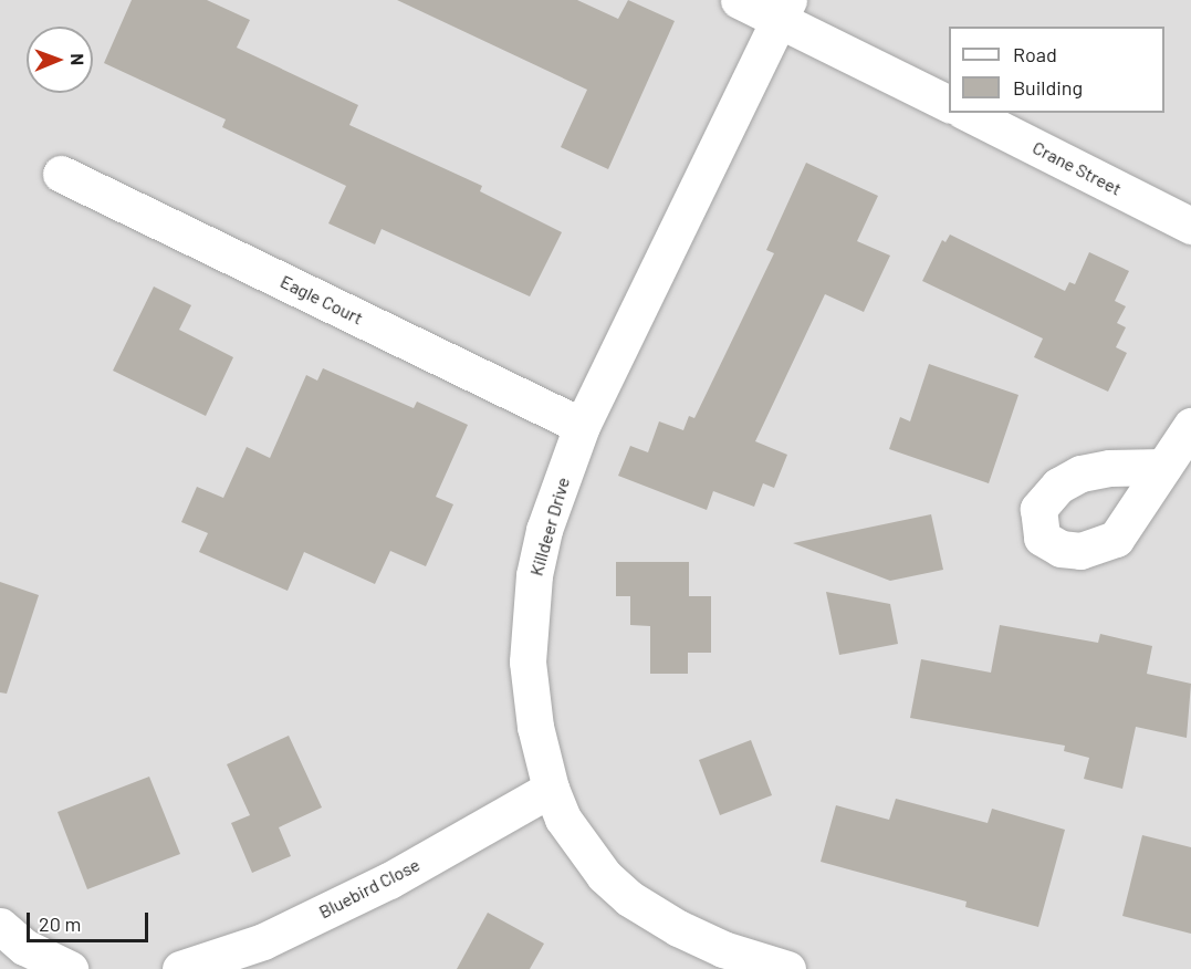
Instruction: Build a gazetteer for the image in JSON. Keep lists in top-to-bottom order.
{
  "streets": {
    "street": [
      "Crane Street",
      "Eagle Court",
      "Killdeer Drive",
      "Bluebird Close"
    ]
  },
  "crossings": [
    ["Eagle Court", "Killdeer Drive"],
    ["Killdeer Drive", "Bluebird Close"]
  ],
  "legend": ["Road", "Building"],
  "scale_bar": "20 m",
  "north": "right"
}
